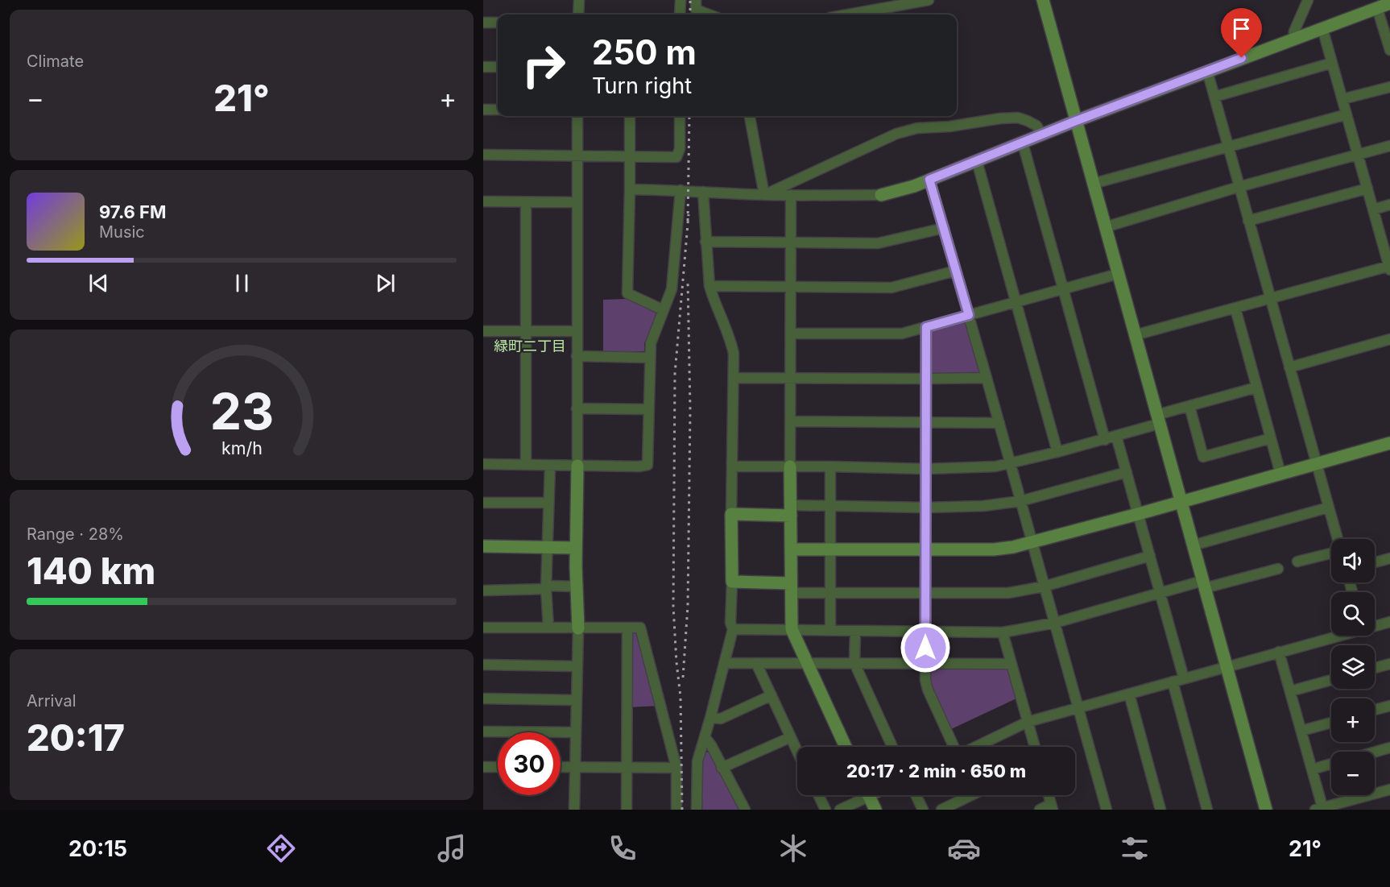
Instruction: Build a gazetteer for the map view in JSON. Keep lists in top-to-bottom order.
{
  "districts": ["緑町二丁目"],
  "page": {
    "tile": [
      "Climate",
      ["Range · 28%", "140 km"],
      ["Arrival", "20:17"]
    ],
    "turn": ["250 m", "Turn right"],
    "heat": ["−", "21°", "+"],
    "song": ["97.6 FM", "Music"],
    "map_buttons": ["+", "−"],
    "limit": "30",
    "trip": "20:17 · 2 min · 650 m",
    "tabs": ["20:15", "21°"],
    "gauge": ["23", "km/h"]
  }
}
